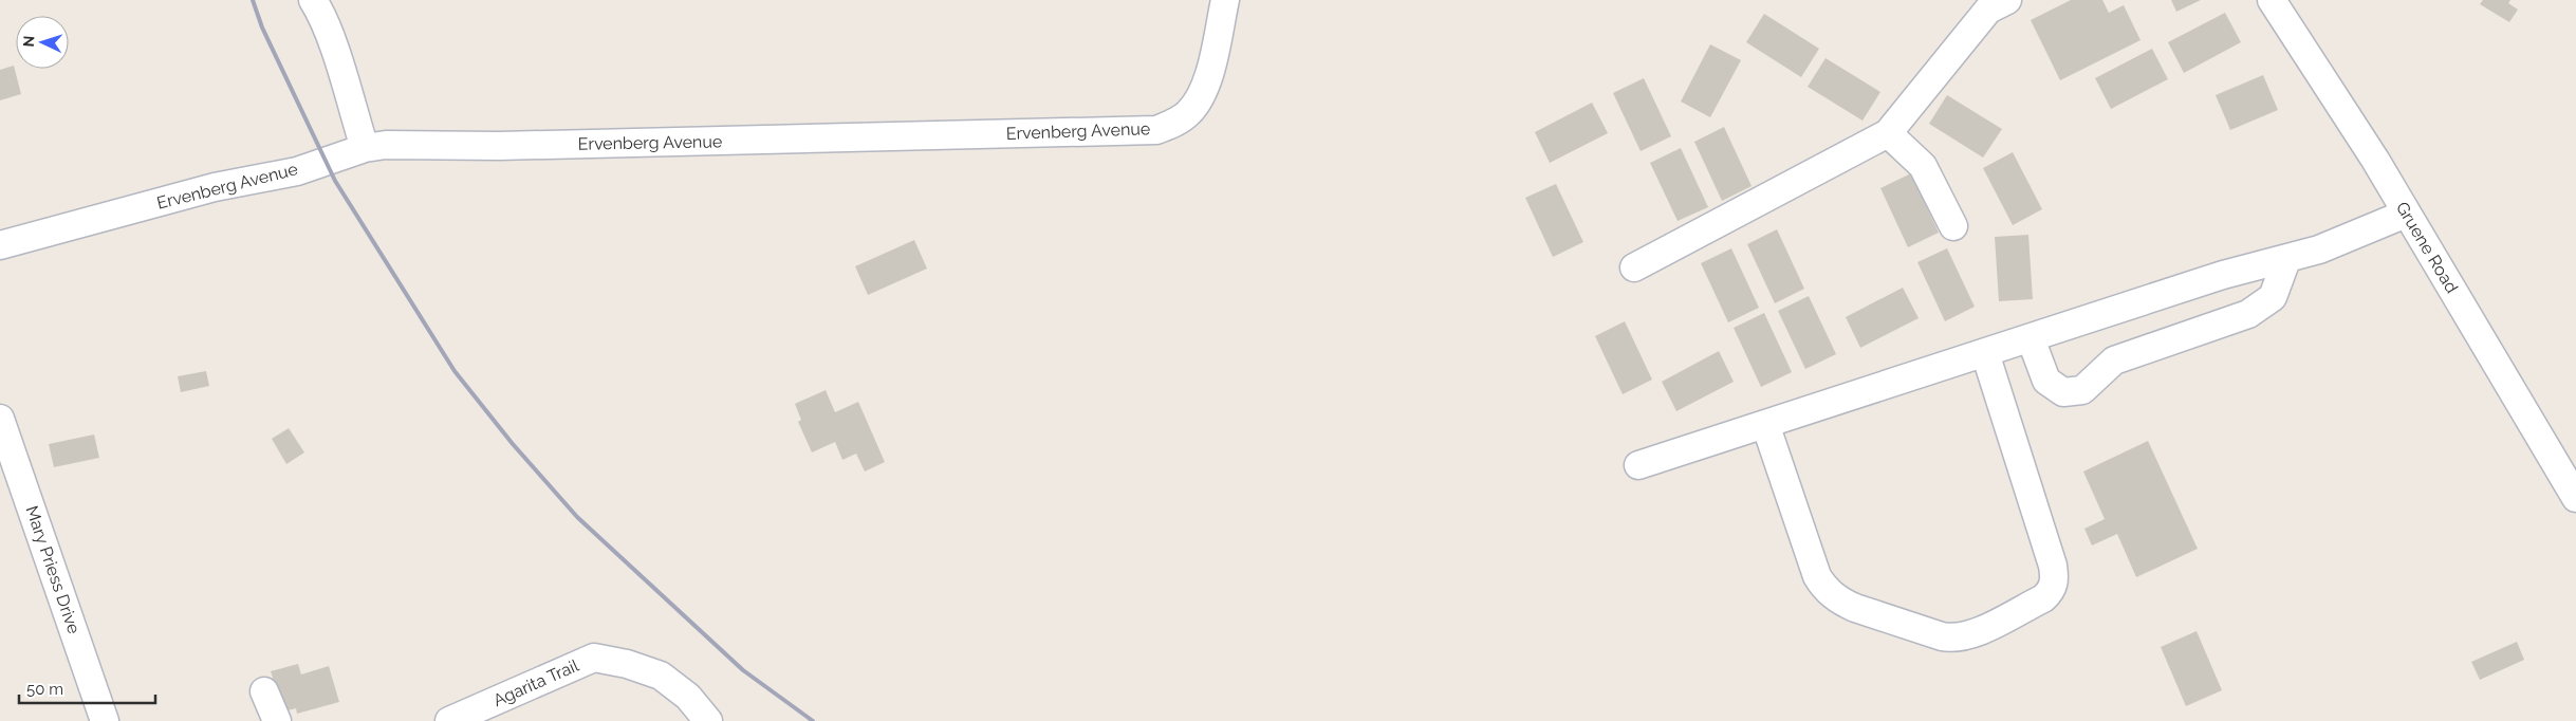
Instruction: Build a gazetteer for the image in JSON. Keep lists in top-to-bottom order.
{
  "streets": {
    "street": [
      "Ervenberg Avenue",
      "Gruene Road",
      "Mary Priess Drive",
      "Agarita Trail"
    ]
  },
  "scale_bar": "50 m",
  "north": "left"
}
